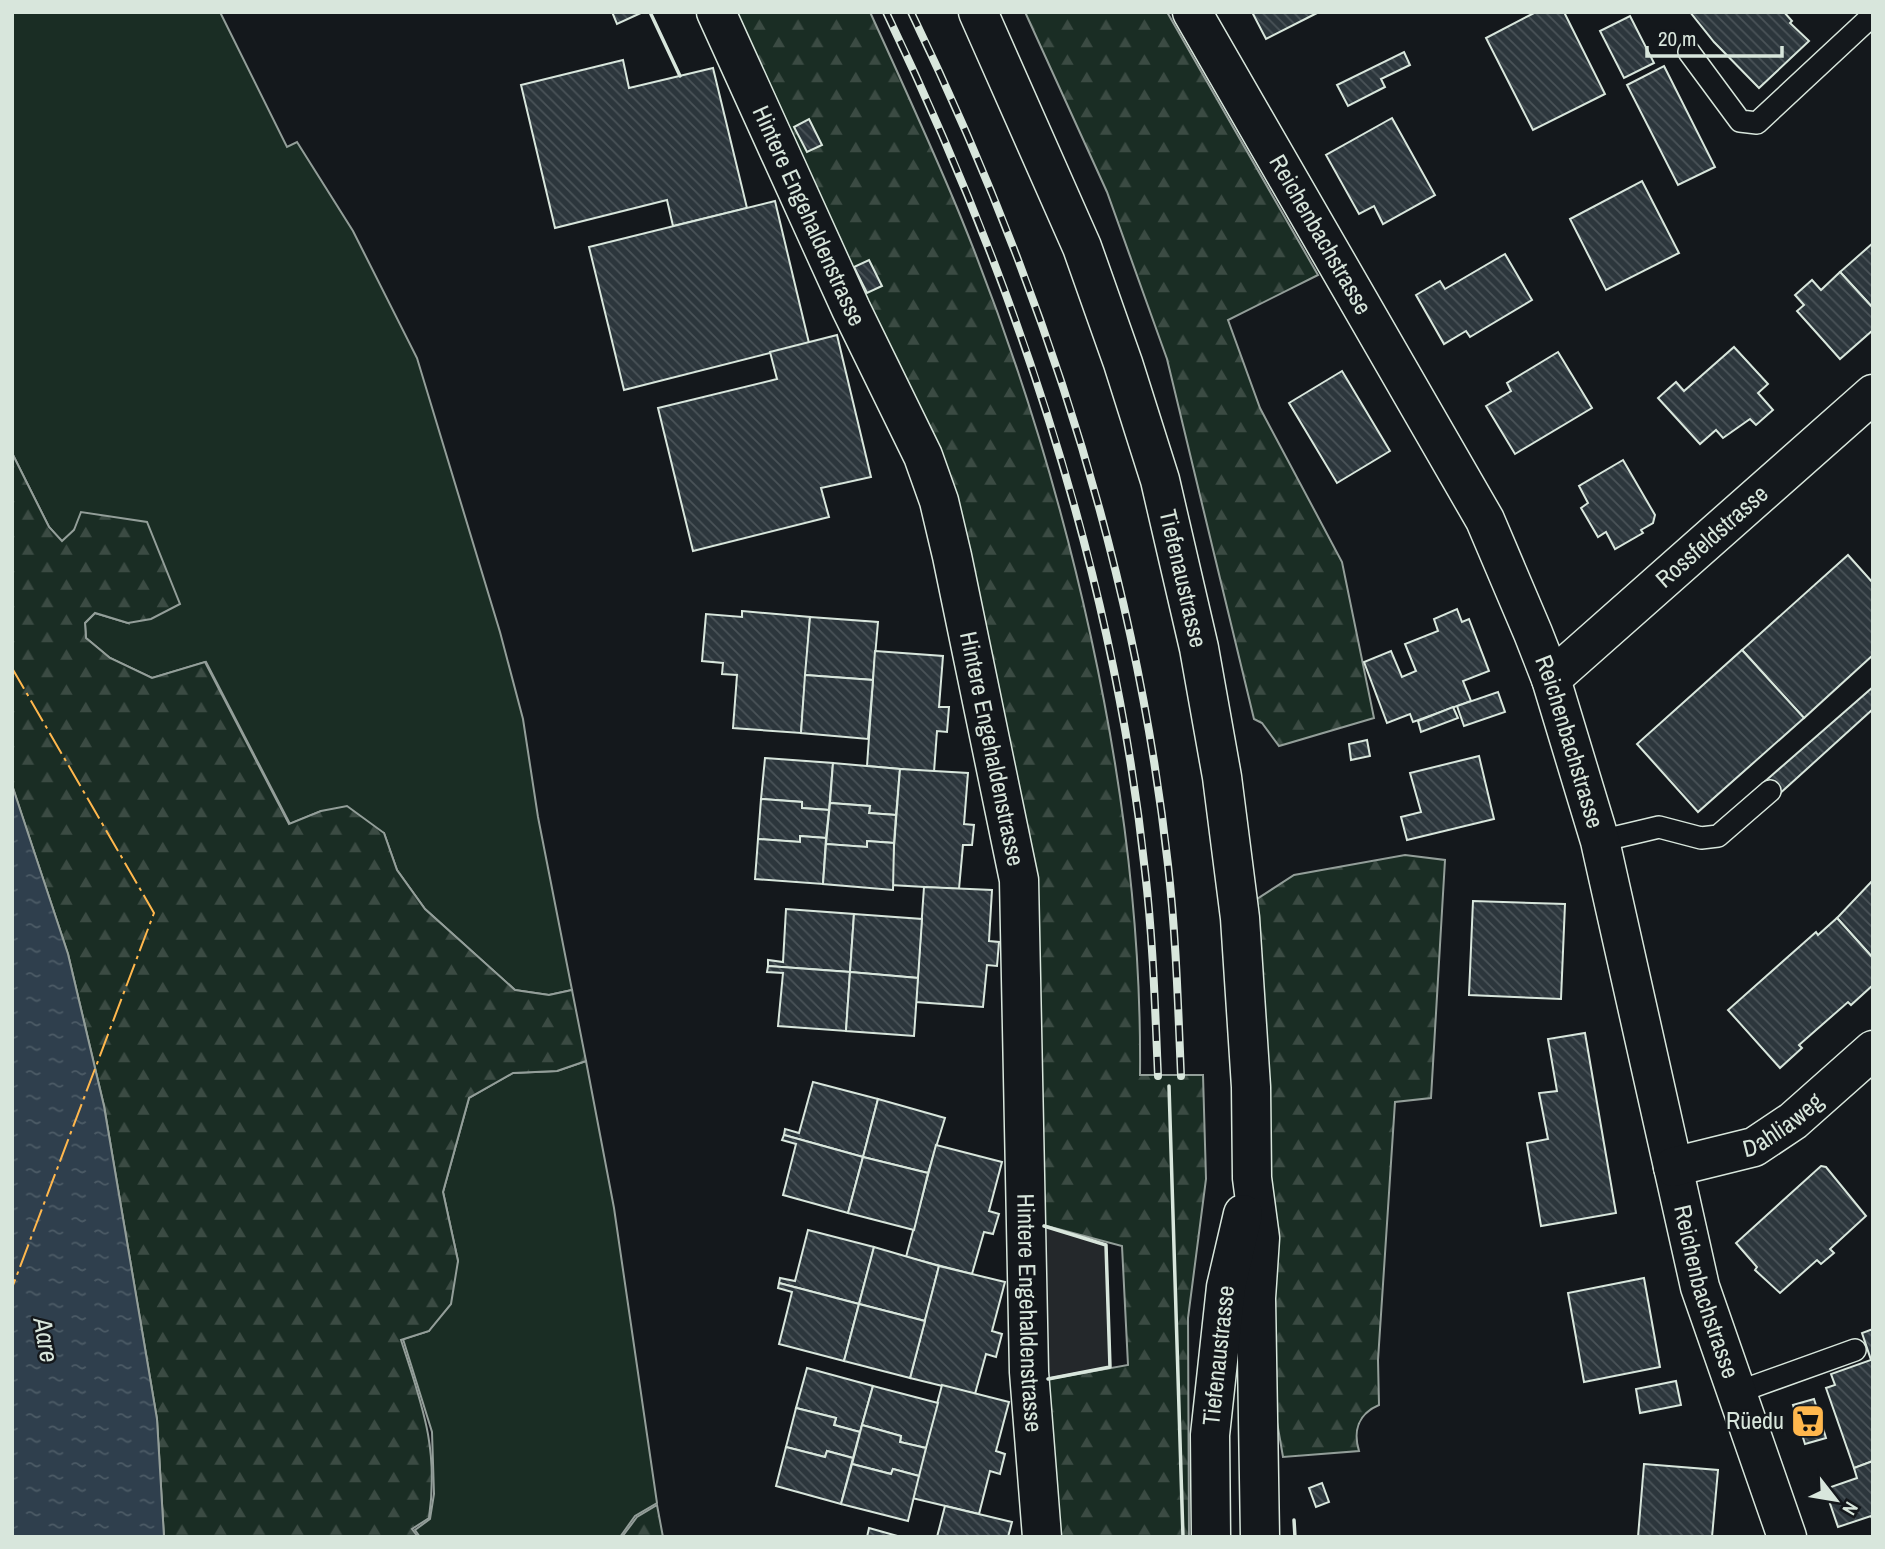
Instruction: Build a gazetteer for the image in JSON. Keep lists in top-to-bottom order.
{
  "streets": {
    "street": [
      "Hintere Engehaldenstrasse",
      "Reichenbachstrasse",
      "Rossfeldstrasse",
      "Tiefenaustrasse",
      "Dahliaweg"
    ]
  },
  "crossings": [
    ["Reichenbachstrasse", "Rossfeldstrasse"],
    ["Reichenbachstrasse", "Dahliaweg"]
  ],
  "water": ["Aare"],
  "places": {
    "supermarket": ["Rüedu"]
  },
  "scale_bar": "20 m",
  "north": "bottom right"
}
